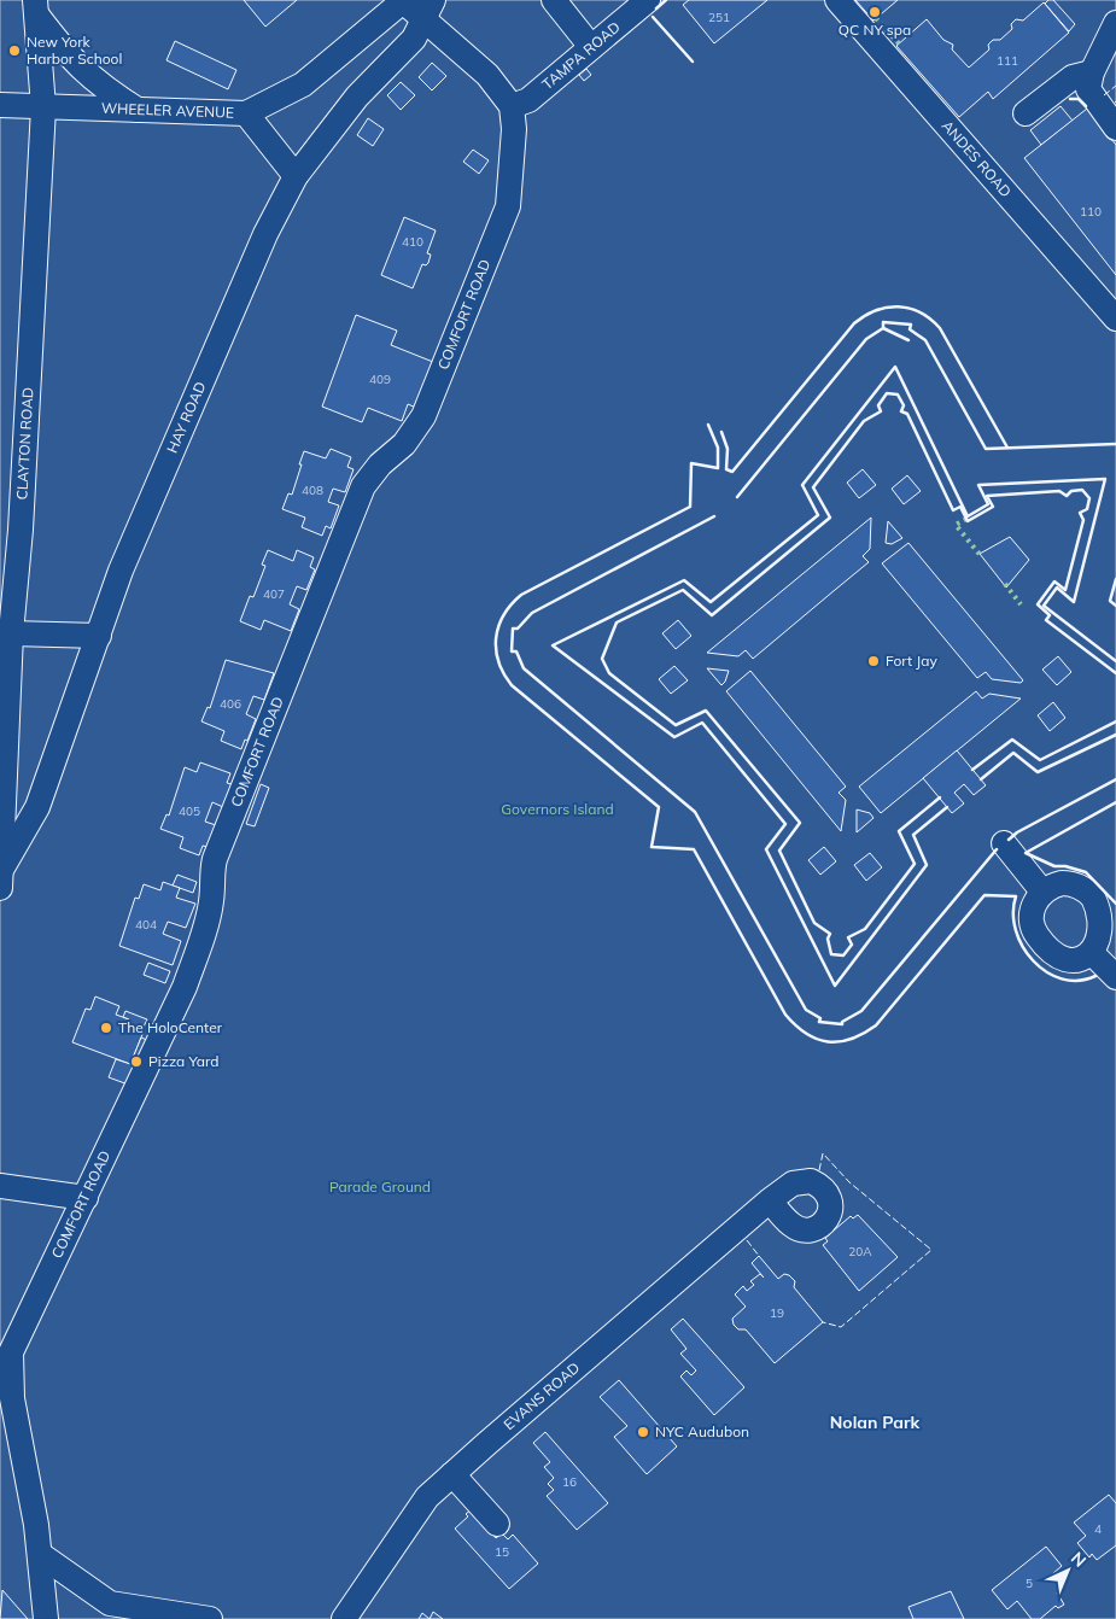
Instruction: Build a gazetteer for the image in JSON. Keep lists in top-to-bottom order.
{
  "streets": {
    "street": [
      "TAMPA ROAD",
      "WHEELER AVENUE",
      "ANDES ROAD",
      "COMFORT ROAD",
      "HAY ROAD",
      "CLAYTON ROAD",
      "EVANS ROAD"
    ]
  },
  "crossings": [
    ["TAMPA ROAD", "COMFORT ROAD"],
    ["WHEELER AVENUE", "CLAYTON ROAD"],
    ["HAY ROAD", "CLAYTON ROAD"]
  ],
  "districts": ["Nolan Park"],
  "parks": ["Governors Island", "Parade Ground"],
  "places": [
    "QC NY spa",
    "New York Harbor School",
    "Fort Jay",
    "The HoloCenter",
    "Pizza Yard",
    "NYC Audubon"
  ],
  "house_numbers": [
    "251",
    "111",
    "110",
    "410",
    "409",
    "408",
    "407",
    "406",
    "405",
    "404",
    "20A",
    "19",
    "16",
    "4",
    "15",
    "5"
  ],
  "north": "top right"
}
